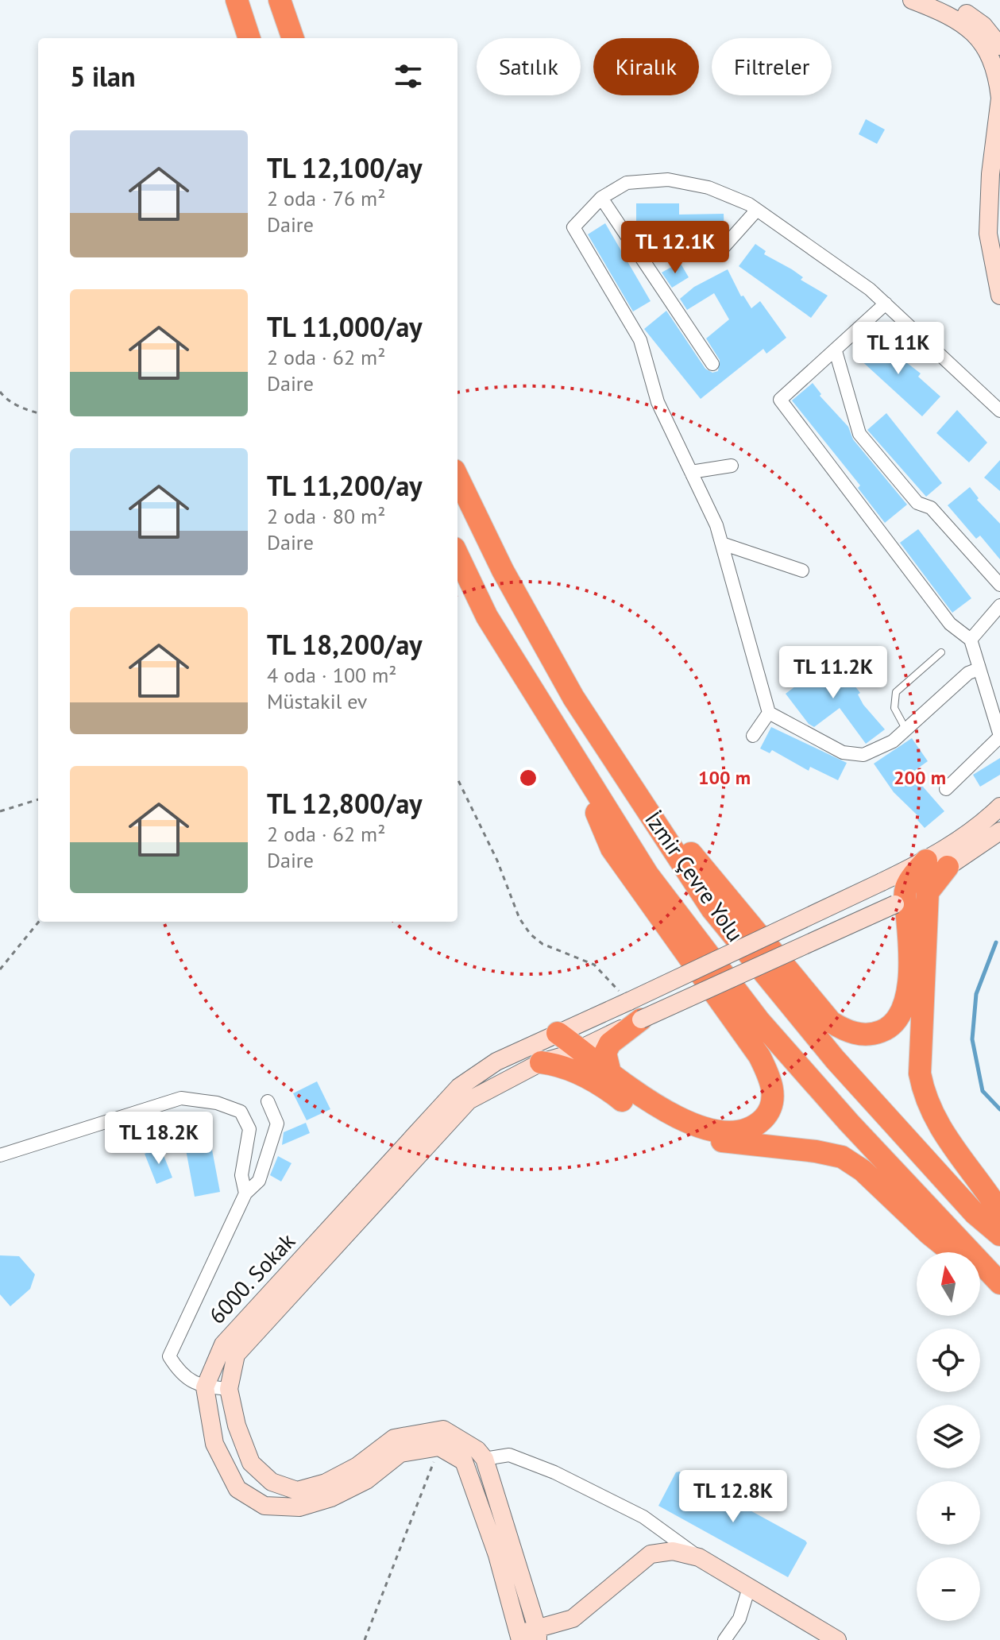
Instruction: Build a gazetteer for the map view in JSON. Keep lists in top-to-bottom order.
{
  "streets": {
    "highway": ["İzmir Çevre Yolu"],
    "street": ["6000. Sokak"]
  },
  "north": "top",
  "page": {
    "chip": ["Satılık", "Kiralık", "Filtreler"],
    "heading": "5 ilan",
    "list": [
      {
        "name": "TL 12,100/ay",
        "note": "2 oda · 76 m² · Daire"
      },
      {
        "name": "TL 11,000/ay",
        "note": "2 oda · 62 m² · Daire"
      },
      {
        "name": "TL 11,200/ay",
        "note": "2 oda · 80 m² · Daire"
      },
      {
        "name": "TL 18,200/ay",
        "note": "4 oda · 100 m² · Müstakil ev"
      },
      {
        "name": "TL 12,800/ay",
        "note": "2 oda · 62 m² · Daire"
      }
    ],
    "price": [
      "TL 12.1K",
      "TL 11K",
      "TL 11.2K",
      "TL 18.2K",
      "TL 12.8K"
    ],
    "map_buttons": ["+", "−"]
  },
  "rings": ["100 m", "200 m"]
}
